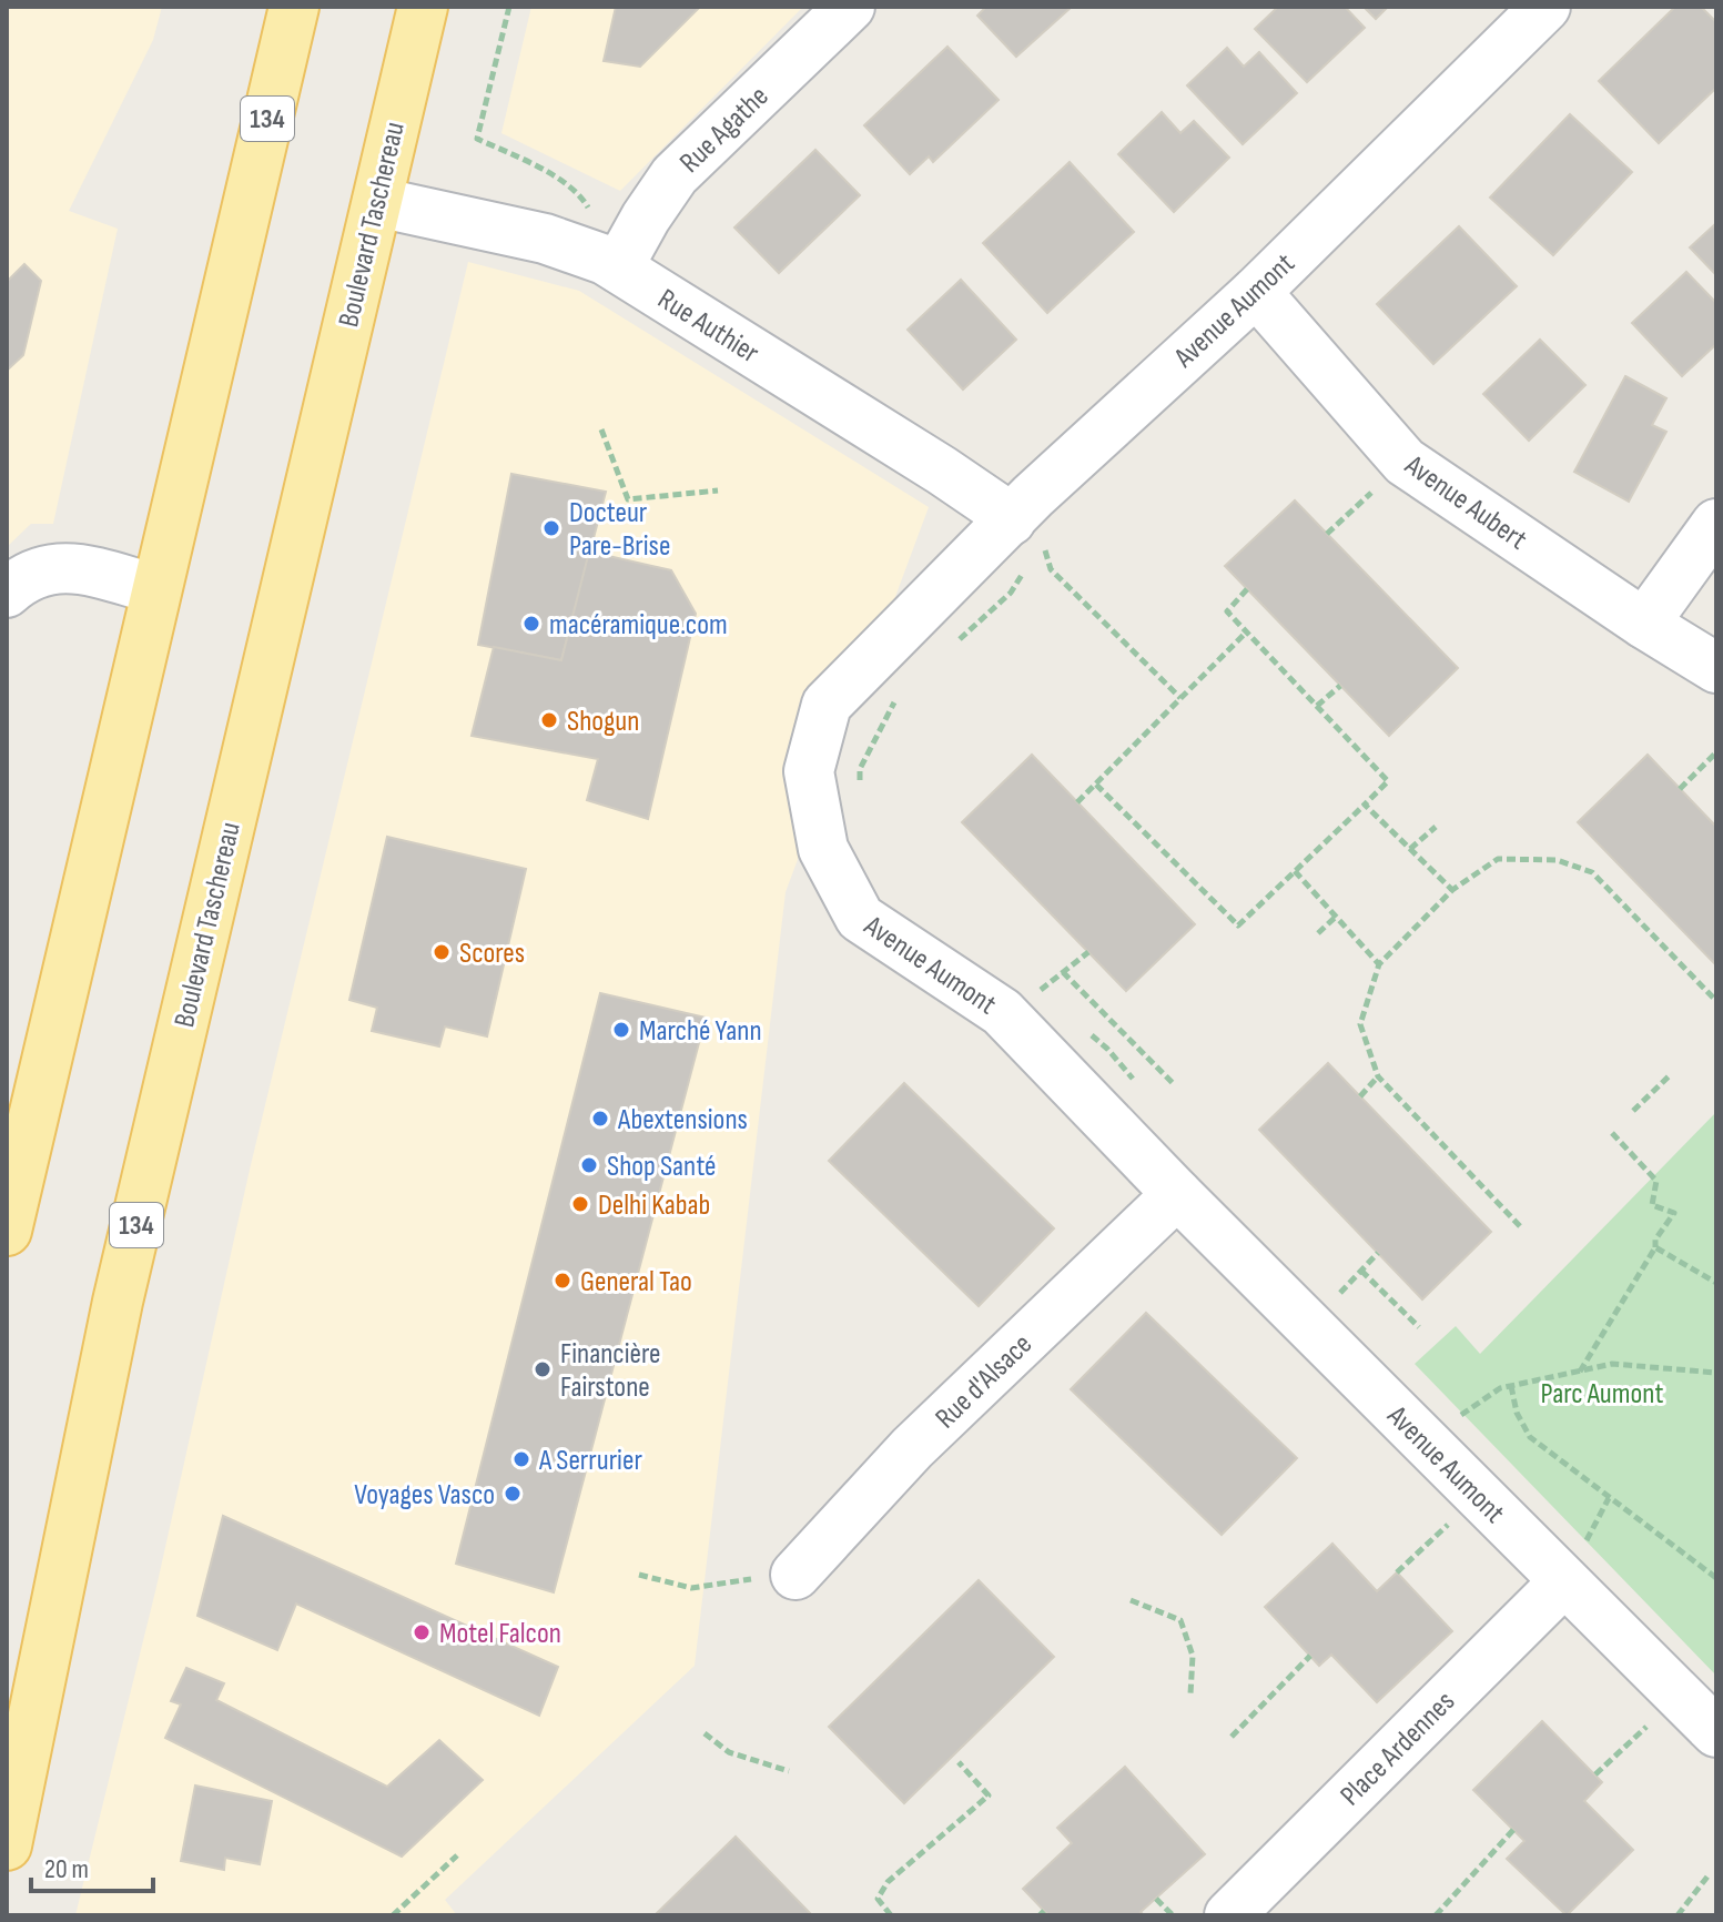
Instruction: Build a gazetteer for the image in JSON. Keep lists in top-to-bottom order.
{
  "streets": {
    "main road": ["134", "Boulevard Taschereau"],
    "street": [
      "Rue Agathe",
      "Avenue Aumont",
      "Rue Authier",
      "Avenue Aubert",
      "Rue d'Alsace",
      "Place Ardennes"
    ]
  },
  "crossings": [
    ["Rue Agathe", "Rue Authier"],
    ["Boulevard Taschereau", "Rue Authier"],
    ["Avenue Aumont", "Rue Authier"],
    ["Avenue Aumont", "Avenue Aubert"],
    ["Avenue Aumont", "Rue d'Alsace"],
    ["Avenue Aumont", "Place Ardennes"]
  ],
  "parks": ["Parc Aumont"],
  "places": [
    "Docteur Pare-Brise",
    "macéramique.com",
    "Shogun",
    "Scores",
    "Marché Yann",
    "Abextensions",
    "Shop Santé",
    "Delhi Kabab",
    "General Tao",
    "Financière Fairstone",
    "A Serrurier",
    "Voyages Vasco",
    "Motel Falcon"
  ],
  "scale_bar": "20 m"
}
